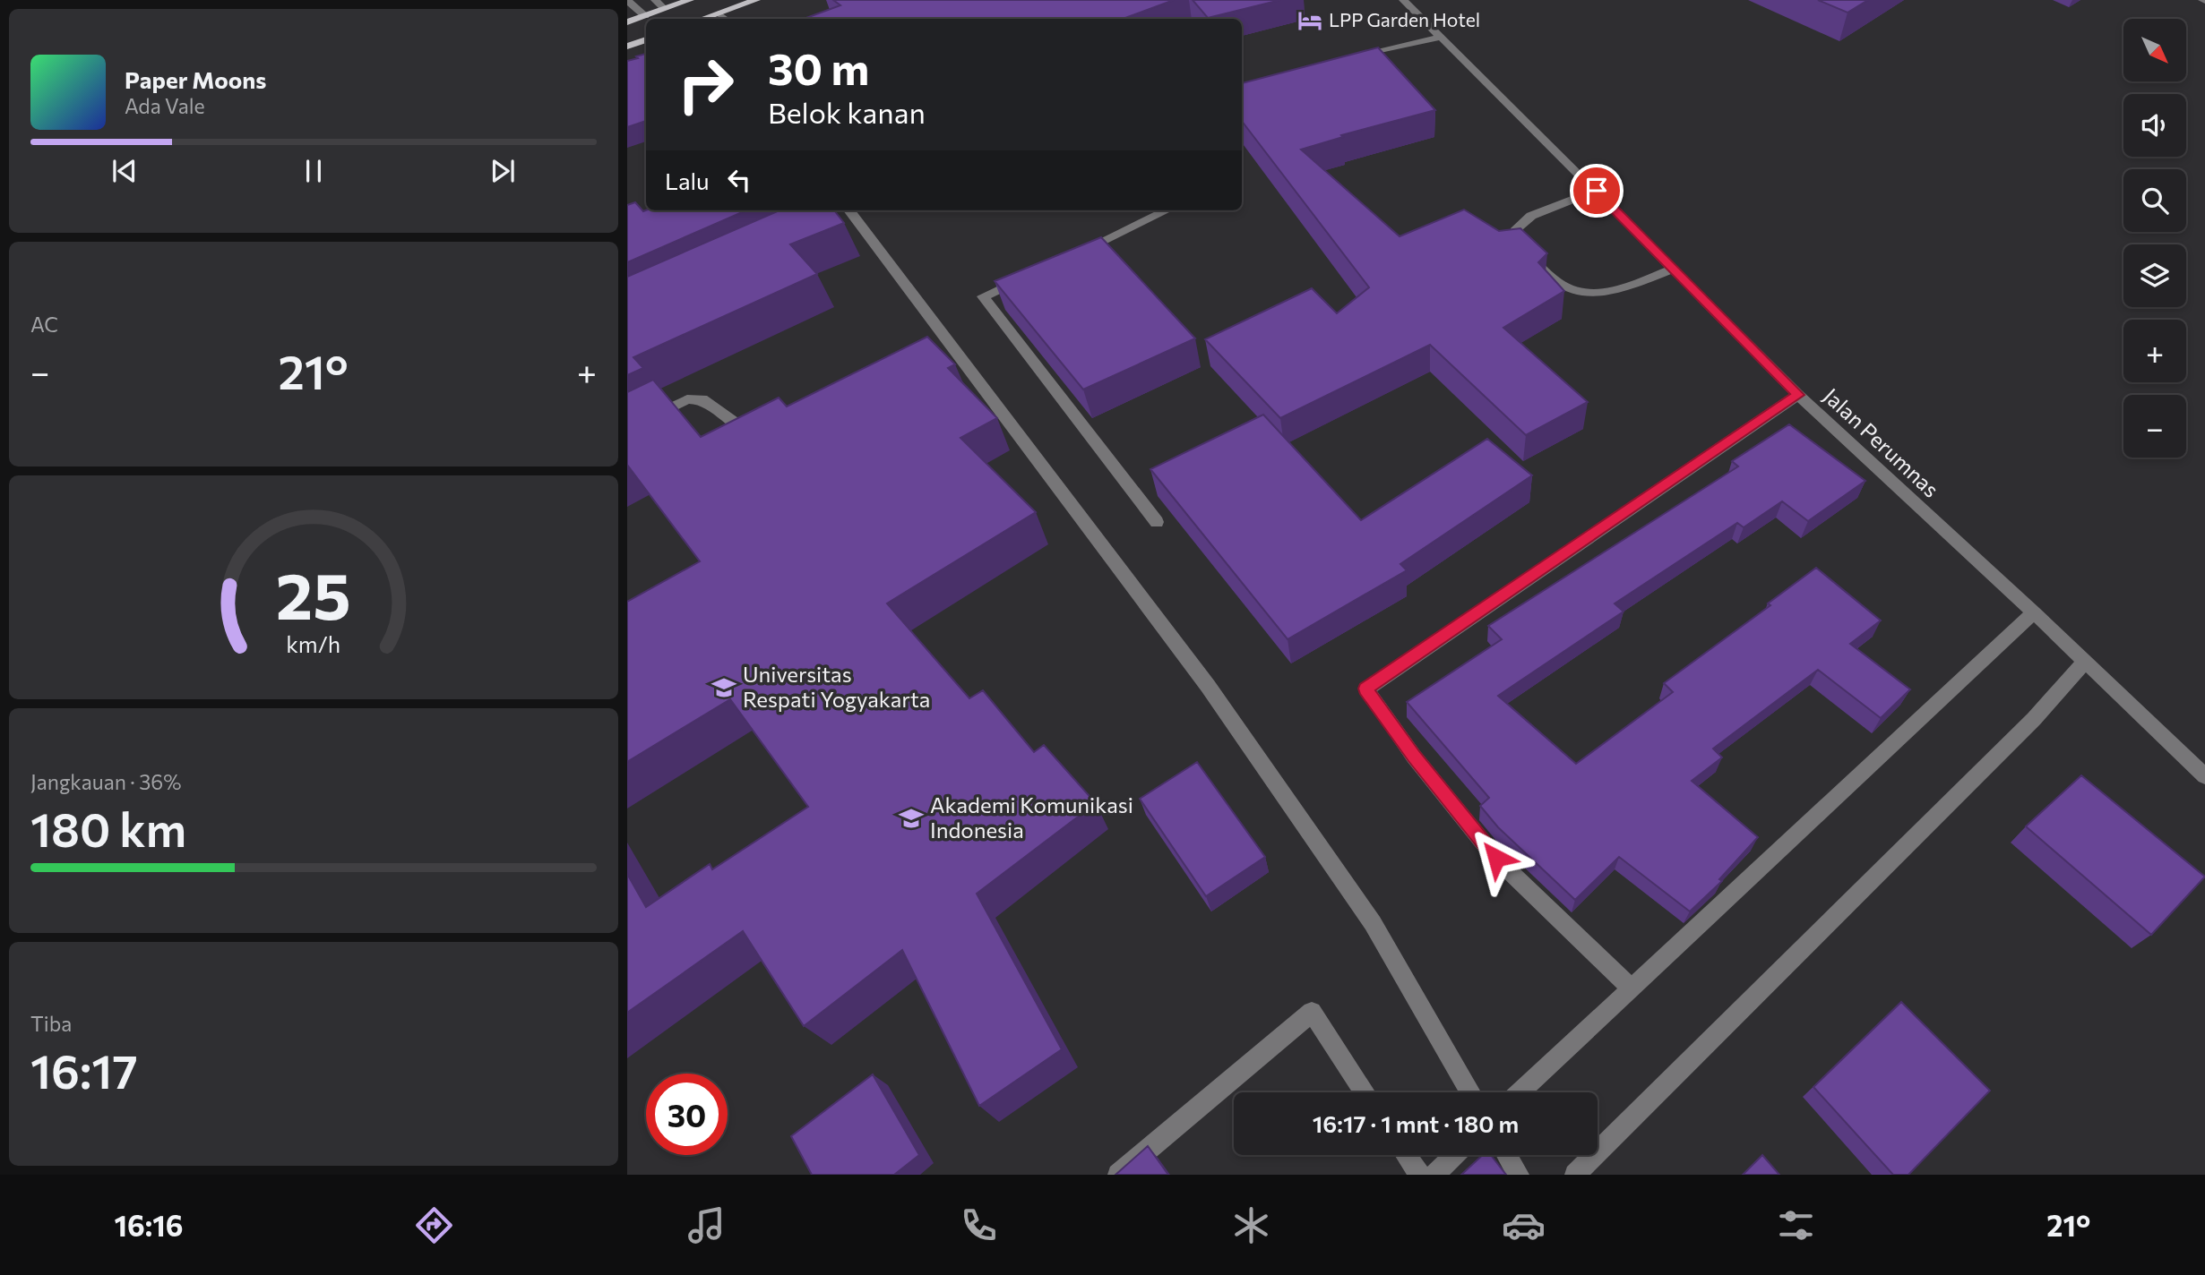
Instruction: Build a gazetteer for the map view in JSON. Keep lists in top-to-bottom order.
{
  "streets": {
    "street": ["Jalan Perumnas"]
  },
  "places": {
    "hotel": ["LPP Garden Hotel"],
    "school or university": ["Universitas Respati Yogyakarta", "Akademi Komunikasi Indonesia"]
  },
  "north": "bottom right",
  "page": {
    "map_buttons": ["+", "−"],
    "turn": ["30 m", "Belok kanan"],
    "song": ["Paper Moons", "Ada Vale"],
    "then": "Lalu",
    "tile": [
      "AC",
      ["Jangkauan · 36%", "180 km"],
      ["Tiba", "16:17"]
    ],
    "heat": ["−", "21°", "+"],
    "limit": "30",
    "trip": "16:17 · 1 mnt · 180 m",
    "tabs": ["16:16", "21°"],
    "gauge": ["25", "km/h"]
  }
}
